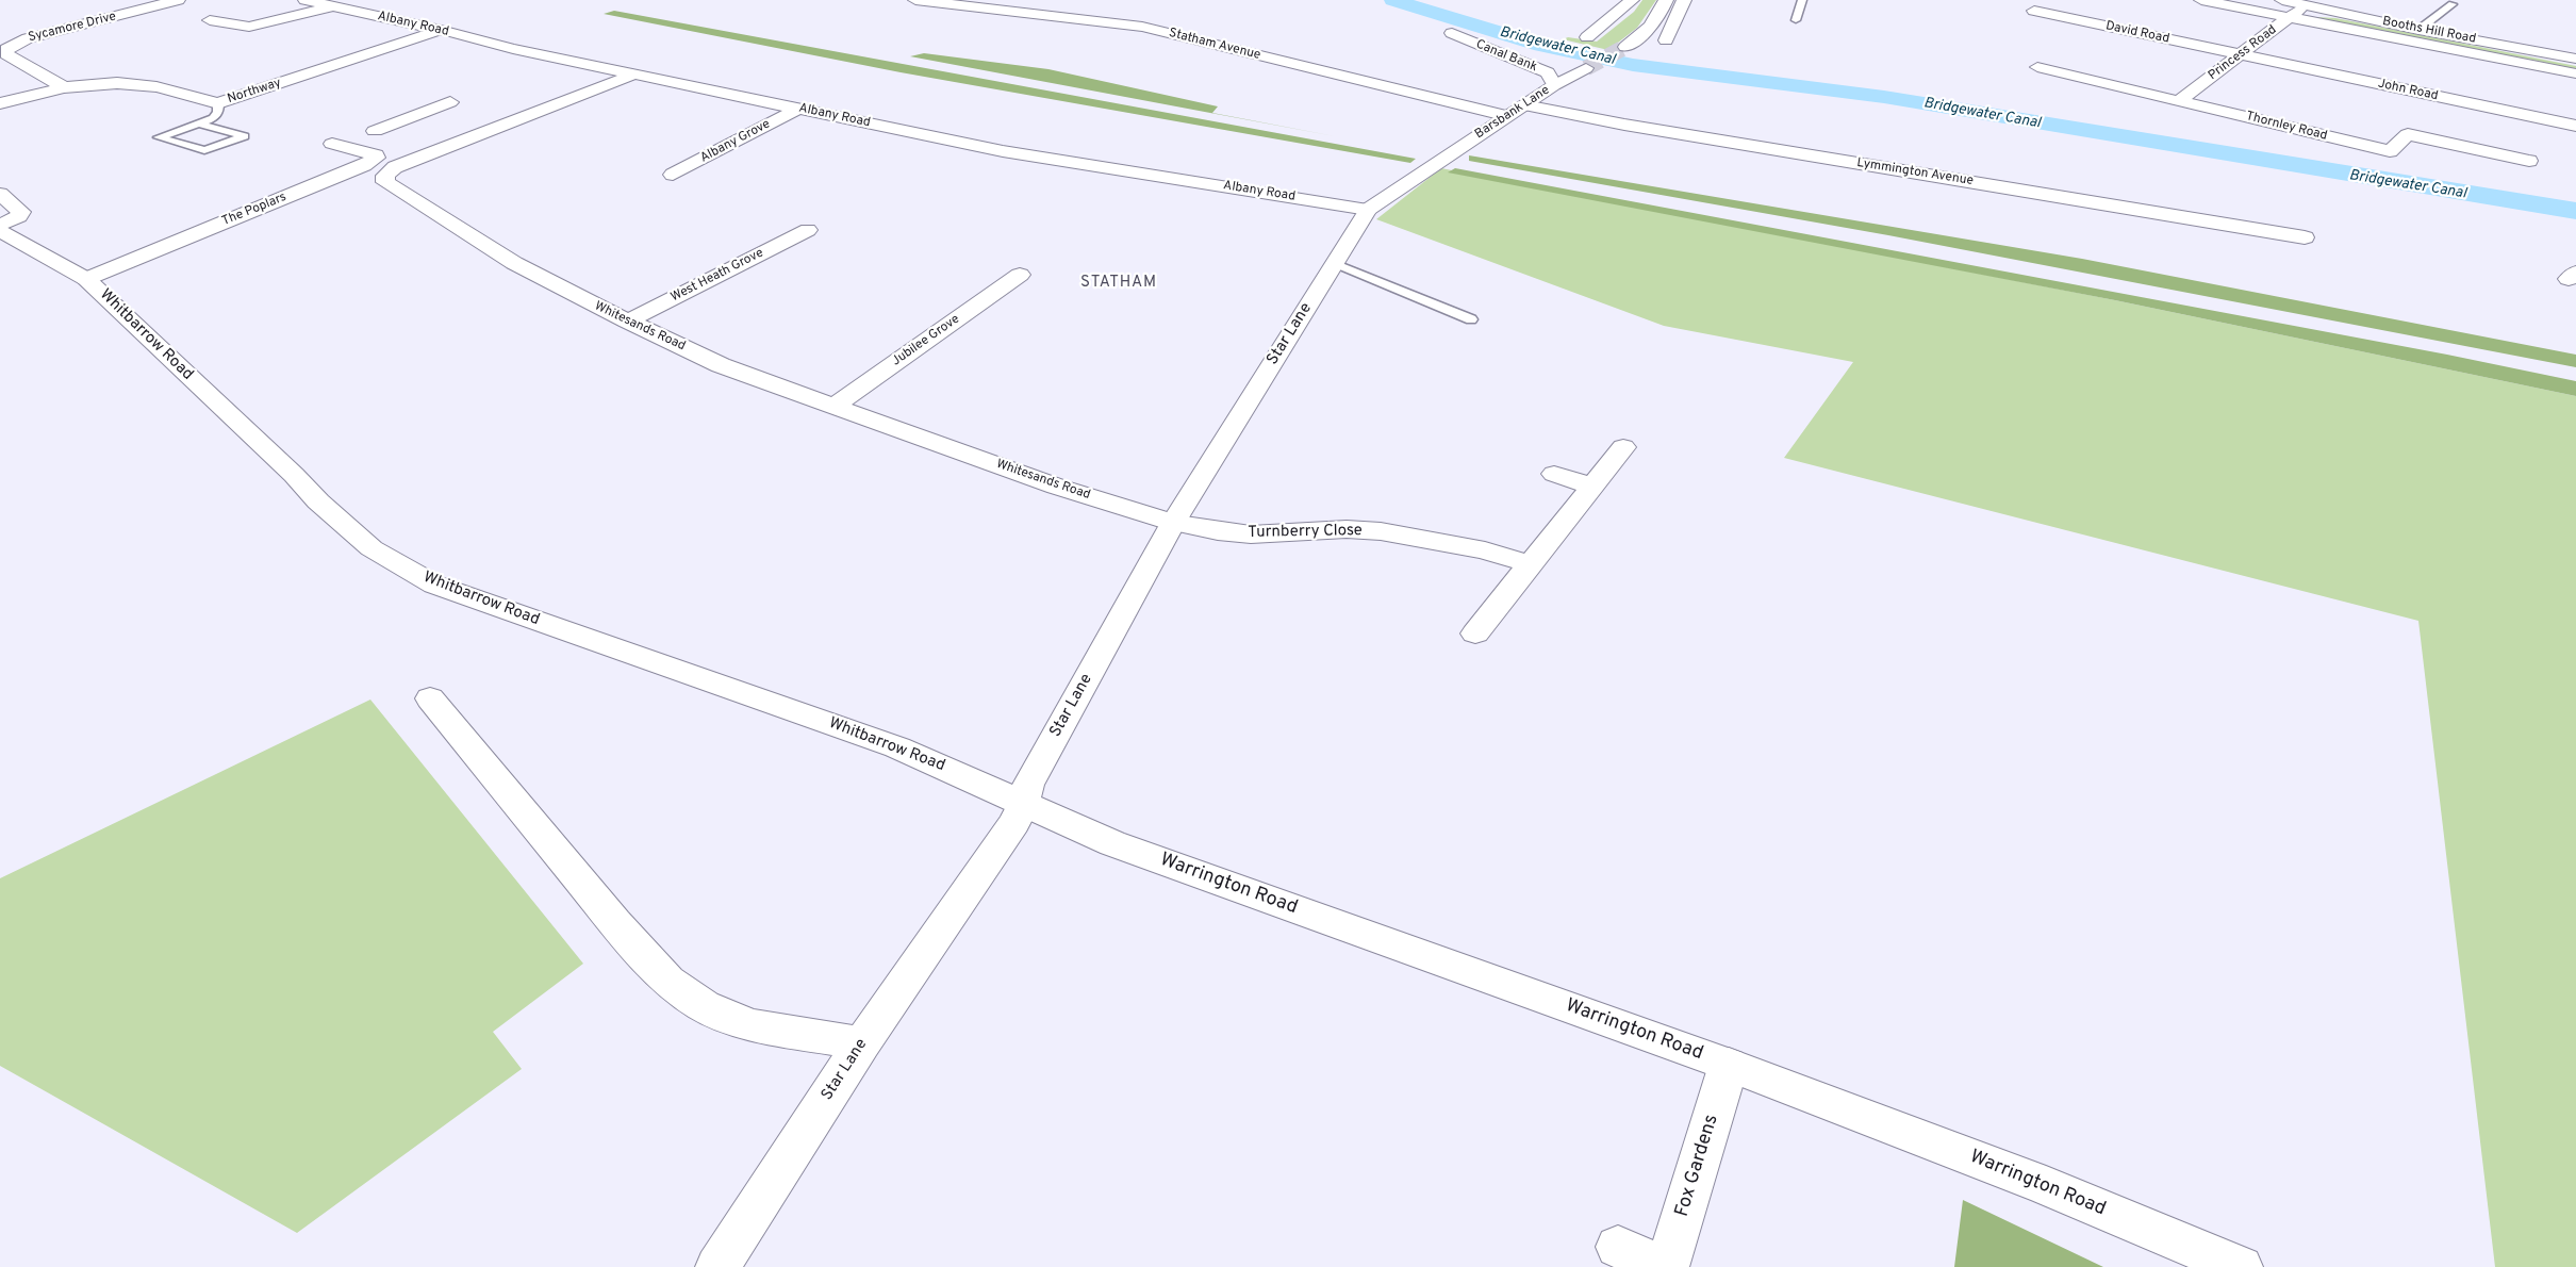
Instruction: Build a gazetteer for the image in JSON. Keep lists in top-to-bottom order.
{
  "streets": {
    "street": [
      "Albany Road",
      "Sycamore Drive",
      "Booths Hill Road",
      "David Road",
      "Statham Avenue",
      "Princess Road",
      "Canal Bank",
      "John Road",
      "Northway",
      "Barsbank Lane",
      "Thornley Road",
      "Albany Grove",
      "Lymmington Avenue",
      "The Poplars",
      "West Heath Grove",
      "Whitesands Road",
      "Star Lane",
      "Whitbarrow Road",
      "Jubilee Grove",
      "Turnberry Close",
      "Warrington Road",
      "Fox Gardens"
    ]
  },
  "crossings": [
    ["Albany Road", "Northway"],
    ["Albany Road", "Albany Grove"],
    ["Albany Road", "Whitesands Road"],
    ["Albany Road", "Star Lane"],
    ["Sycamore Drive", "Northway"],
    ["Booths Hill Road", "Princess Road"],
    ["David Road", "Princess Road"],
    ["David Road", "John Road"],
    ["Statham Avenue", "Barsbank Lane"],
    ["Princess Road", "John Road"],
    ["Princess Road", "Thornley Road"],
    ["Canal Bank", "Barsbank Lane"],
    ["Barsbank Lane", "Lymmington Avenue"],
    ["Barsbank Lane", "Star Lane"],
    ["The Poplars", "Whitbarrow Road"],
    ["West Heath Grove", "Whitesands Road"],
    ["Whitesands Road", "Star Lane"],
    ["Whitesands Road", "Jubilee Grove"],
    ["Whitesands Road", "Turnberry Close"],
    ["Star Lane", "Whitbarrow Road"],
    ["Star Lane", "Turnberry Close"],
    ["Star Lane", "Warrington Road"],
    ["Whitbarrow Road", "Warrington Road"],
    ["Warrington Road", "Fox Gardens"]
  ],
  "districts": ["STATHAM"],
  "water": ["Bridgewater Canal"]
}
